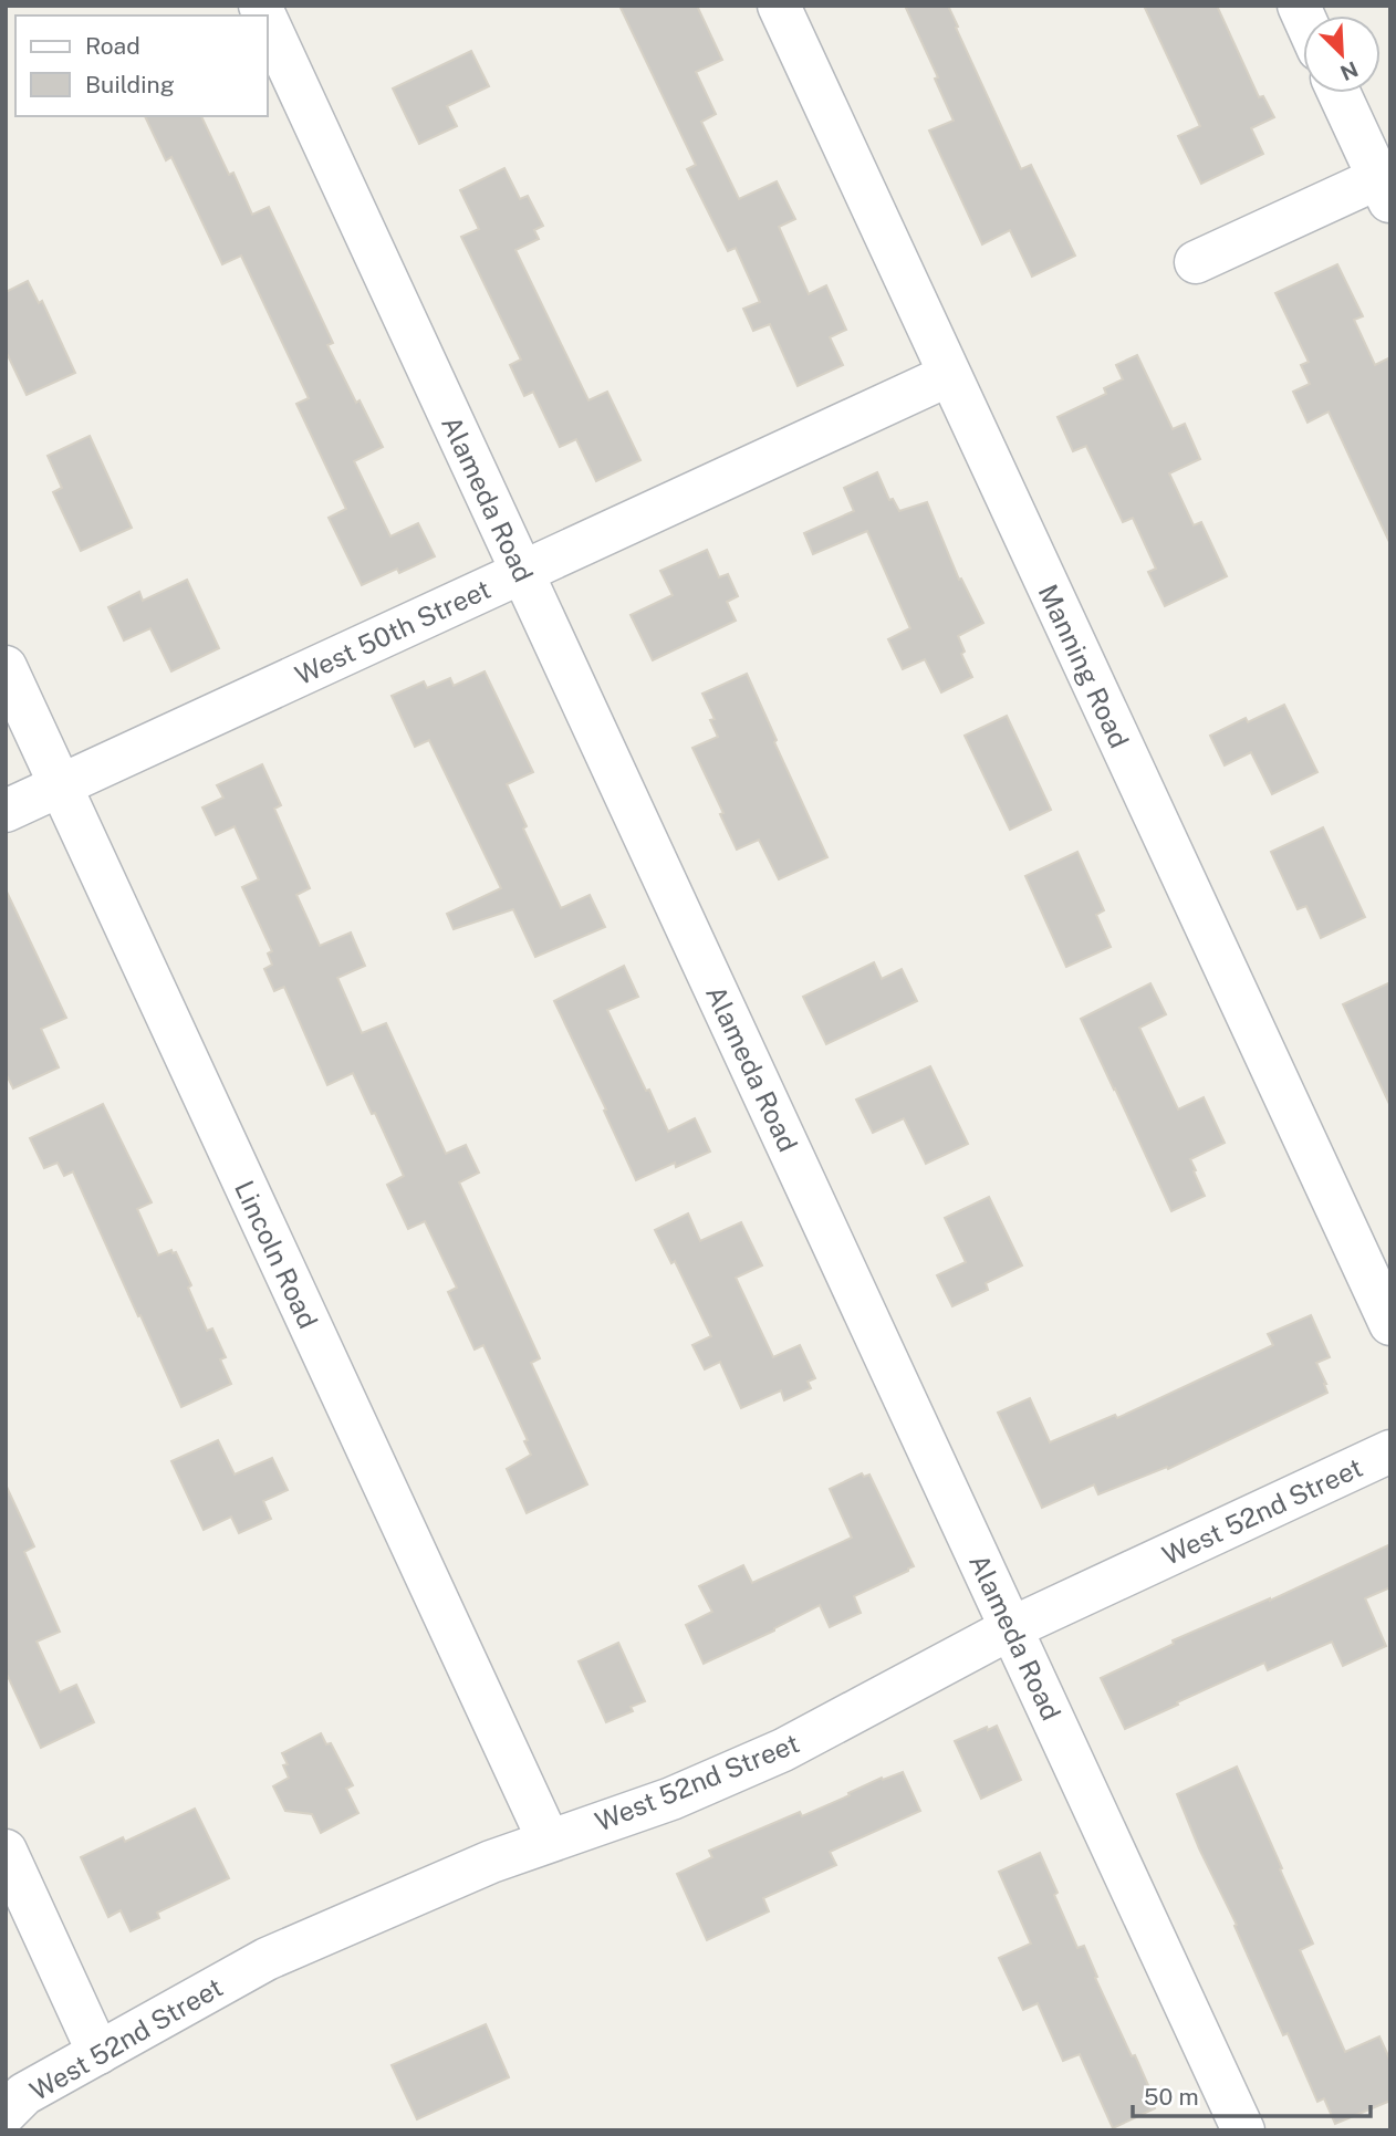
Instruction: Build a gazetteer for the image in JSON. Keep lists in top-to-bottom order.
{
  "streets": {
    "street": [
      "Alameda Road",
      "West 50th Street",
      "Manning Road",
      "Lincoln Road",
      "West 52nd Street"
    ]
  },
  "crossings": [
    ["Alameda Road", "West 50th Street"],
    ["Alameda Road", "West 52nd Street"],
    ["West 50th Street", "Manning Road"],
    ["West 50th Street", "Lincoln Road"],
    ["Lincoln Road", "West 52nd Street"]
  ],
  "legend": ["Road", "Building"],
  "scale_bar": "50 m",
  "north": "bottom right"
}
